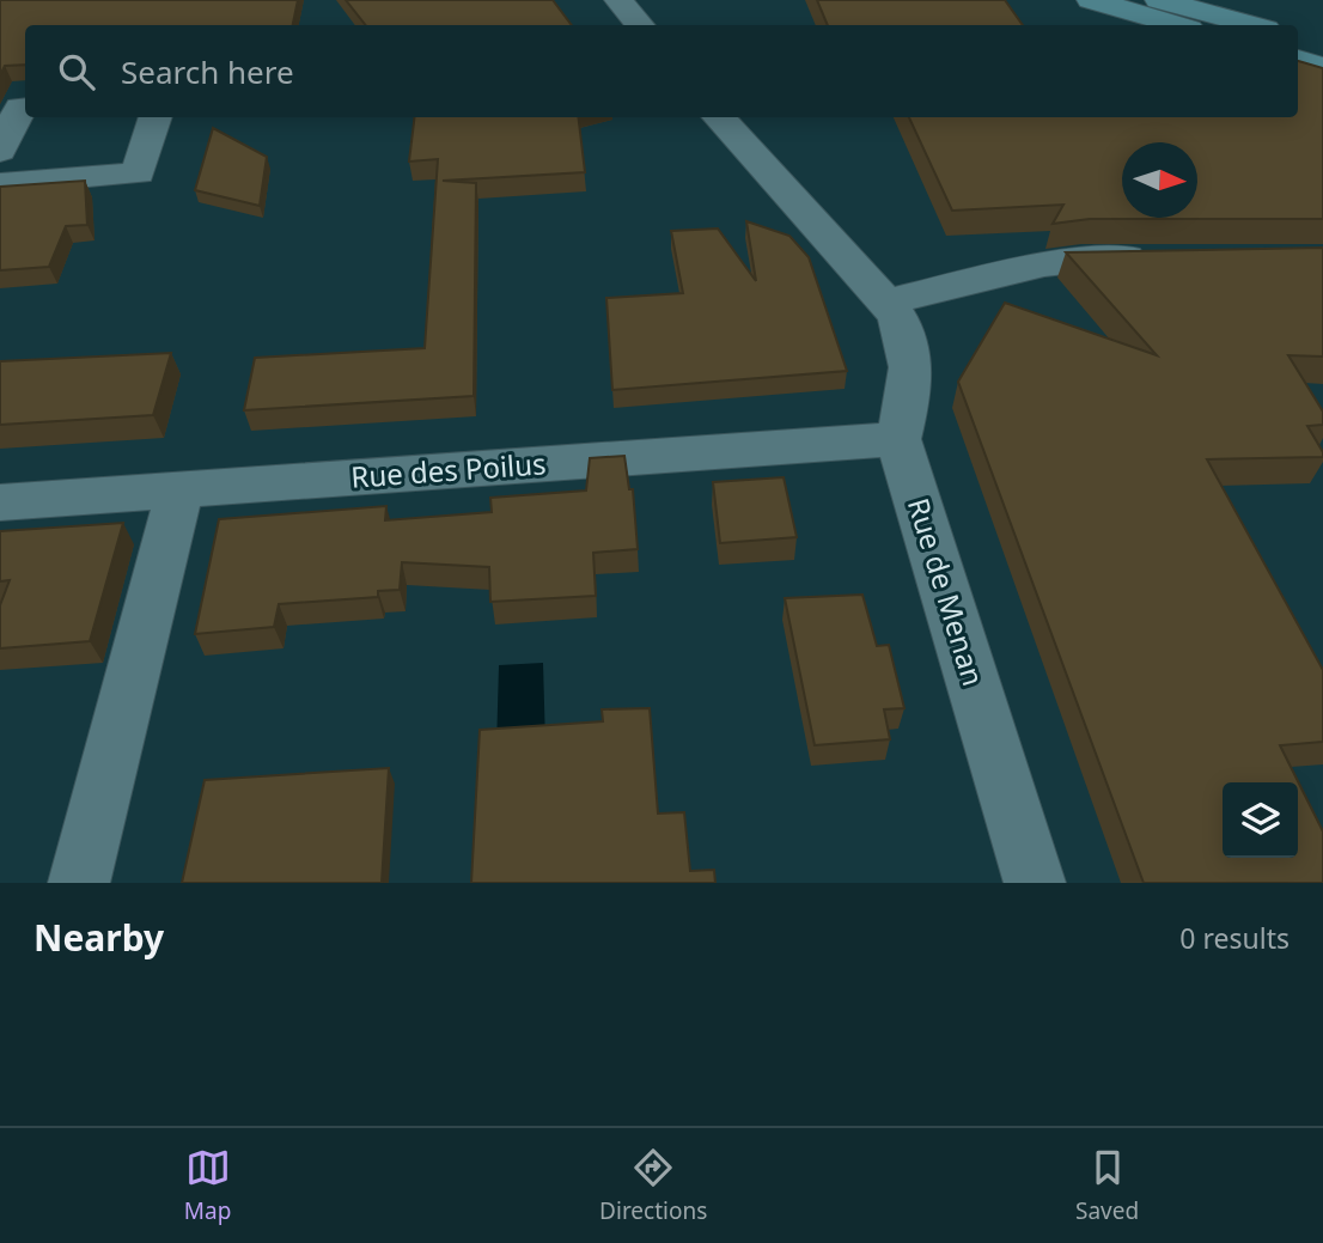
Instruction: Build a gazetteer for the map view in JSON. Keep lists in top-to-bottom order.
{
  "streets": {
    "street": ["Rue des Poilus", "Rue de Menan"]
  },
  "crossings": [
    ["Rue des Poilus", "Rue de Menan"]
  ],
  "north": "right",
  "page": {
    "search": "Search here",
    "heading": ["Nearby", "0 results"],
    "nav": ["Map", "Directions", "Saved"]
  }
}
